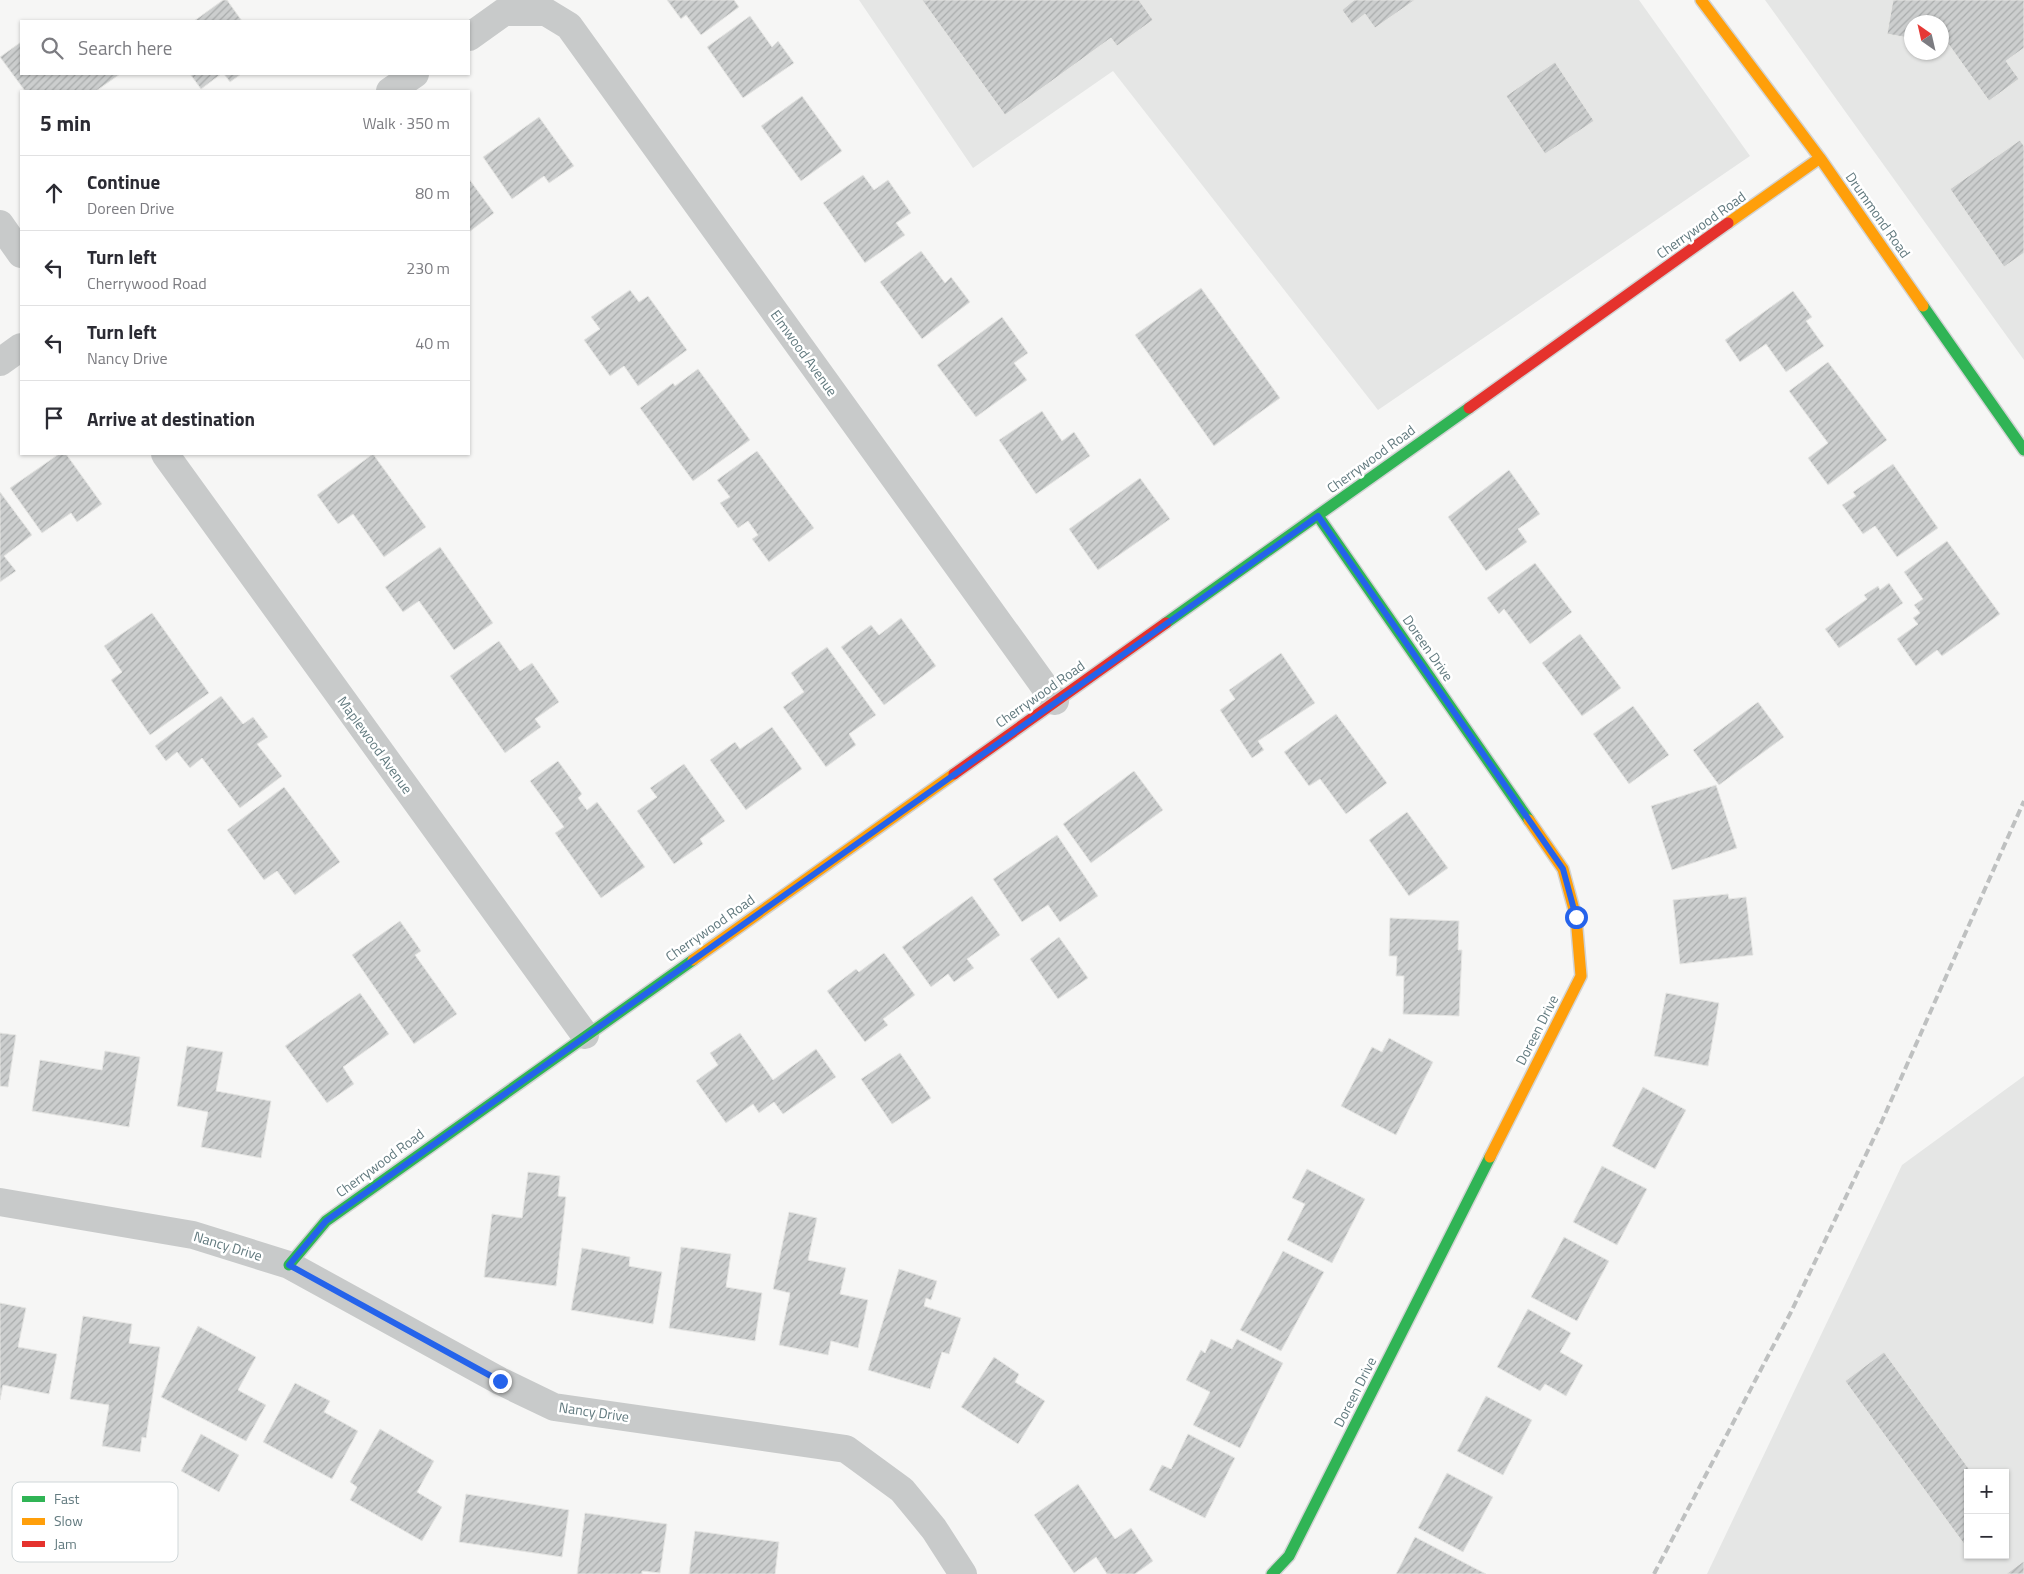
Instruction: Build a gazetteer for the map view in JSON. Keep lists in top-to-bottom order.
{
  "streets": {
    "street": [
      "Drummond Road",
      "Cherrywood Road",
      "Elmwood Avenue",
      "Doreen Drive",
      "Maplewood Avenue",
      "Nancy Drive"
    ]
  },
  "crossings": [
    ["Drummond Road", "Cherrywood Road"],
    ["Cherrywood Road", "Elmwood Avenue"],
    ["Cherrywood Road", "Doreen Drive"],
    ["Cherrywood Road", "Maplewood Avenue"],
    ["Cherrywood Road", "Nancy Drive"]
  ],
  "legend": ["Fast", "Slow", "Jam"],
  "north": "top left",
  "page": {
    "search": "Search here",
    "heading": ["5 min", "Walk · 350 m"],
    "list": [
      ["Continue", "Doreen Drive", "80 m"],
      ["Turn left", "Cherrywood Road", "230 m"],
      ["Turn left", "Nancy Drive", "40 m"],
      "Arrive at destination"
    ],
    "map_buttons": ["+", "−"]
  }
}
